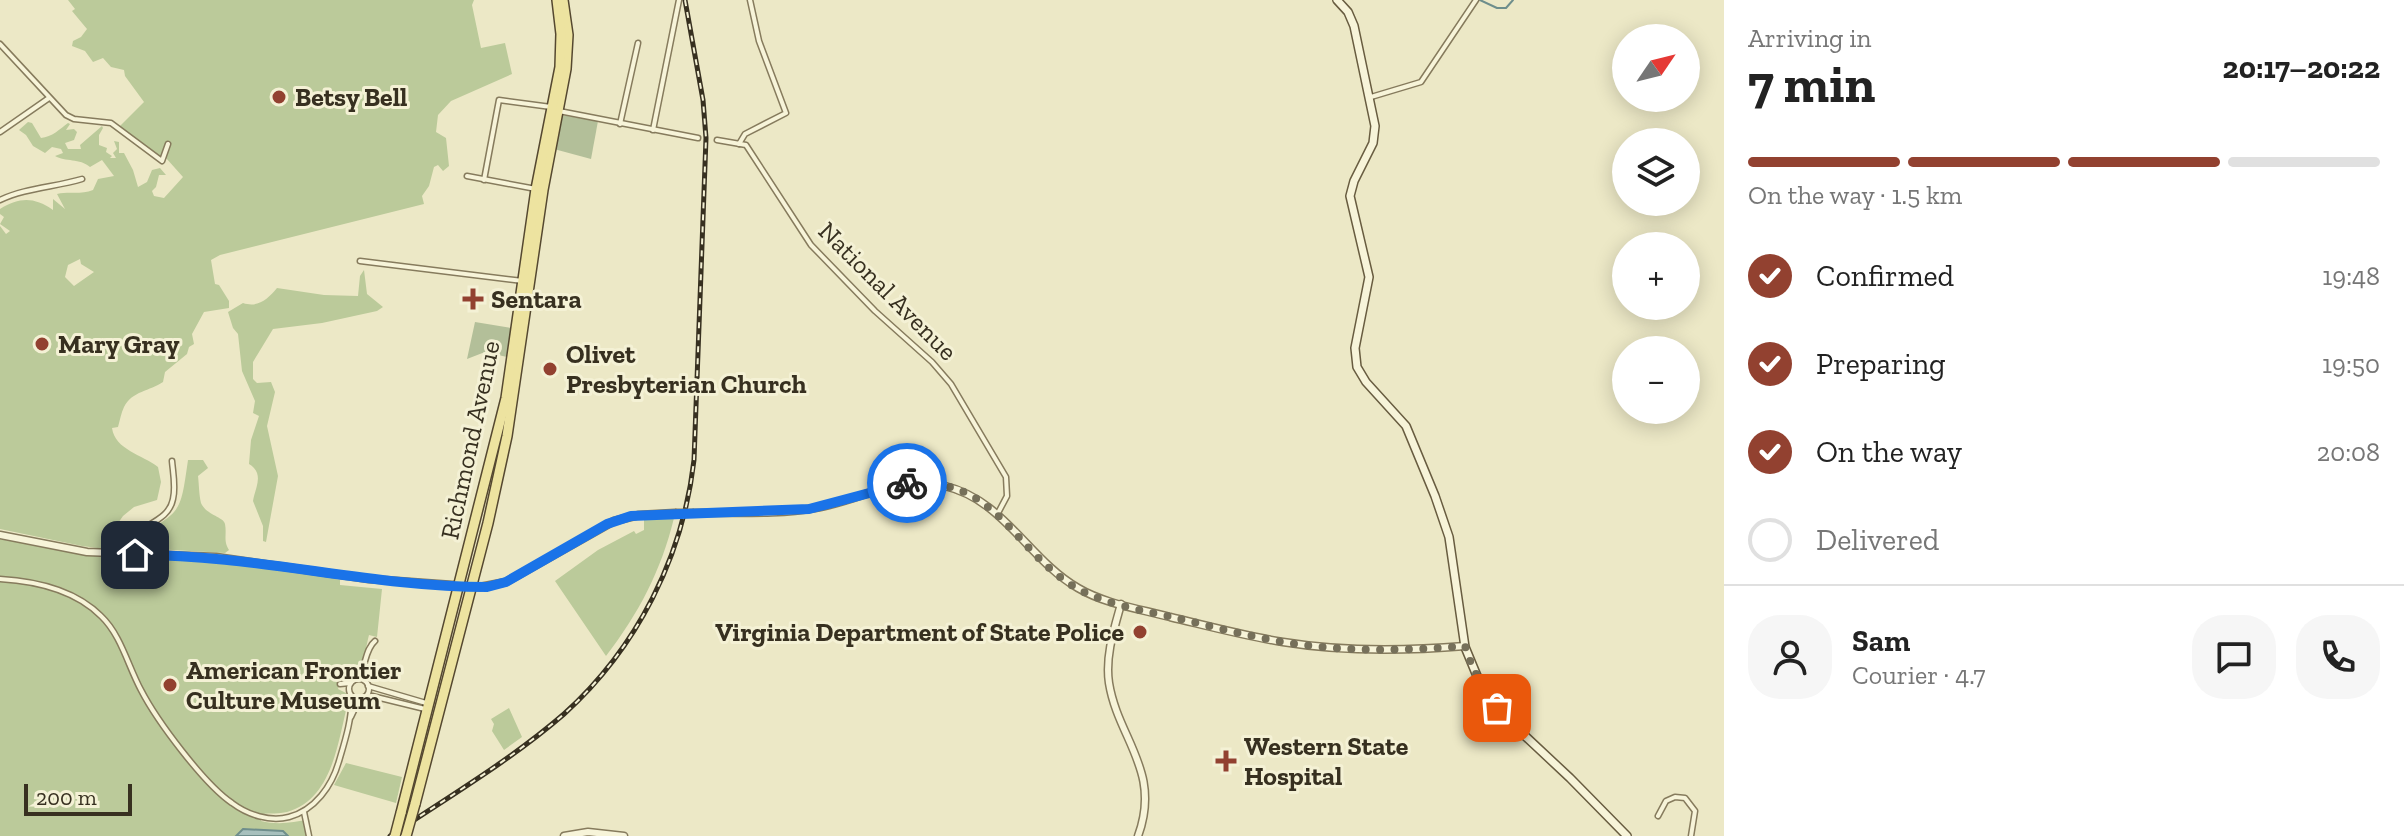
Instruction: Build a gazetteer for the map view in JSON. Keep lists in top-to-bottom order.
{
  "streets": {
    "main road": ["Richmond Avenue"],
    "street": ["National Avenue"]
  },
  "places": {
    "other": [
      "Betsy Bell",
      "Mary Gray",
      "Olivet Presbyterian Church",
      "Virginia Department of State Police",
      "American Frontier Culture Museum"
    ],
    "health": ["Sentara", "Western State Hospital"]
  },
  "scale_bar": "200 m",
  "north": "top right",
  "page": {
    "heading": ["7 min", "Arriving in", "20:17–20:22"],
    "panel": ["Sam", "Courier · 4.7"],
    "map_buttons": ["+", "−"],
    "bar": "On the way · 1.5 km",
    "list": [
      ["Confirmed", "19:48"],
      ["Preparing", "19:50"],
      ["On the way", "20:08"],
      "Delivered"
    ],
    "scale": "200 m"
  }
}
